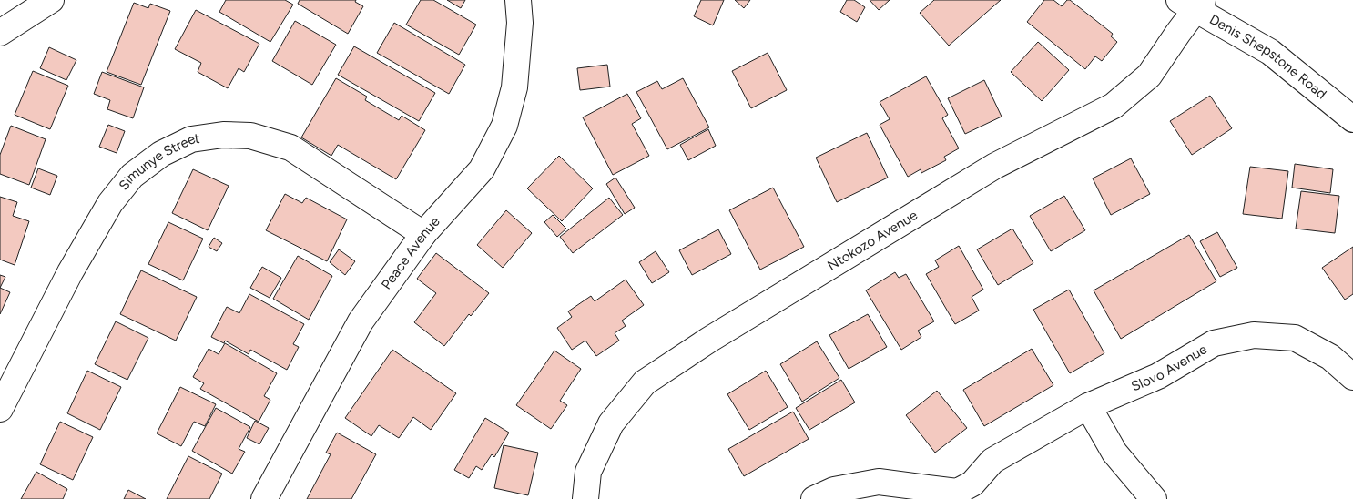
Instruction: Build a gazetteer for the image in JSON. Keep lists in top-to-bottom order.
{
  "streets": {
    "street": [
      "Denis Shepstone Road",
      "Simunye Street",
      "Ntokozo Avenue",
      "Peace Avenue",
      "Slovo Avenue"
    ]
  },
  "crossings": [
    ["Denis Shepstone Road", "Ntokozo Avenue"],
    ["Simunye Street", "Peace Avenue"]
  ]
}
